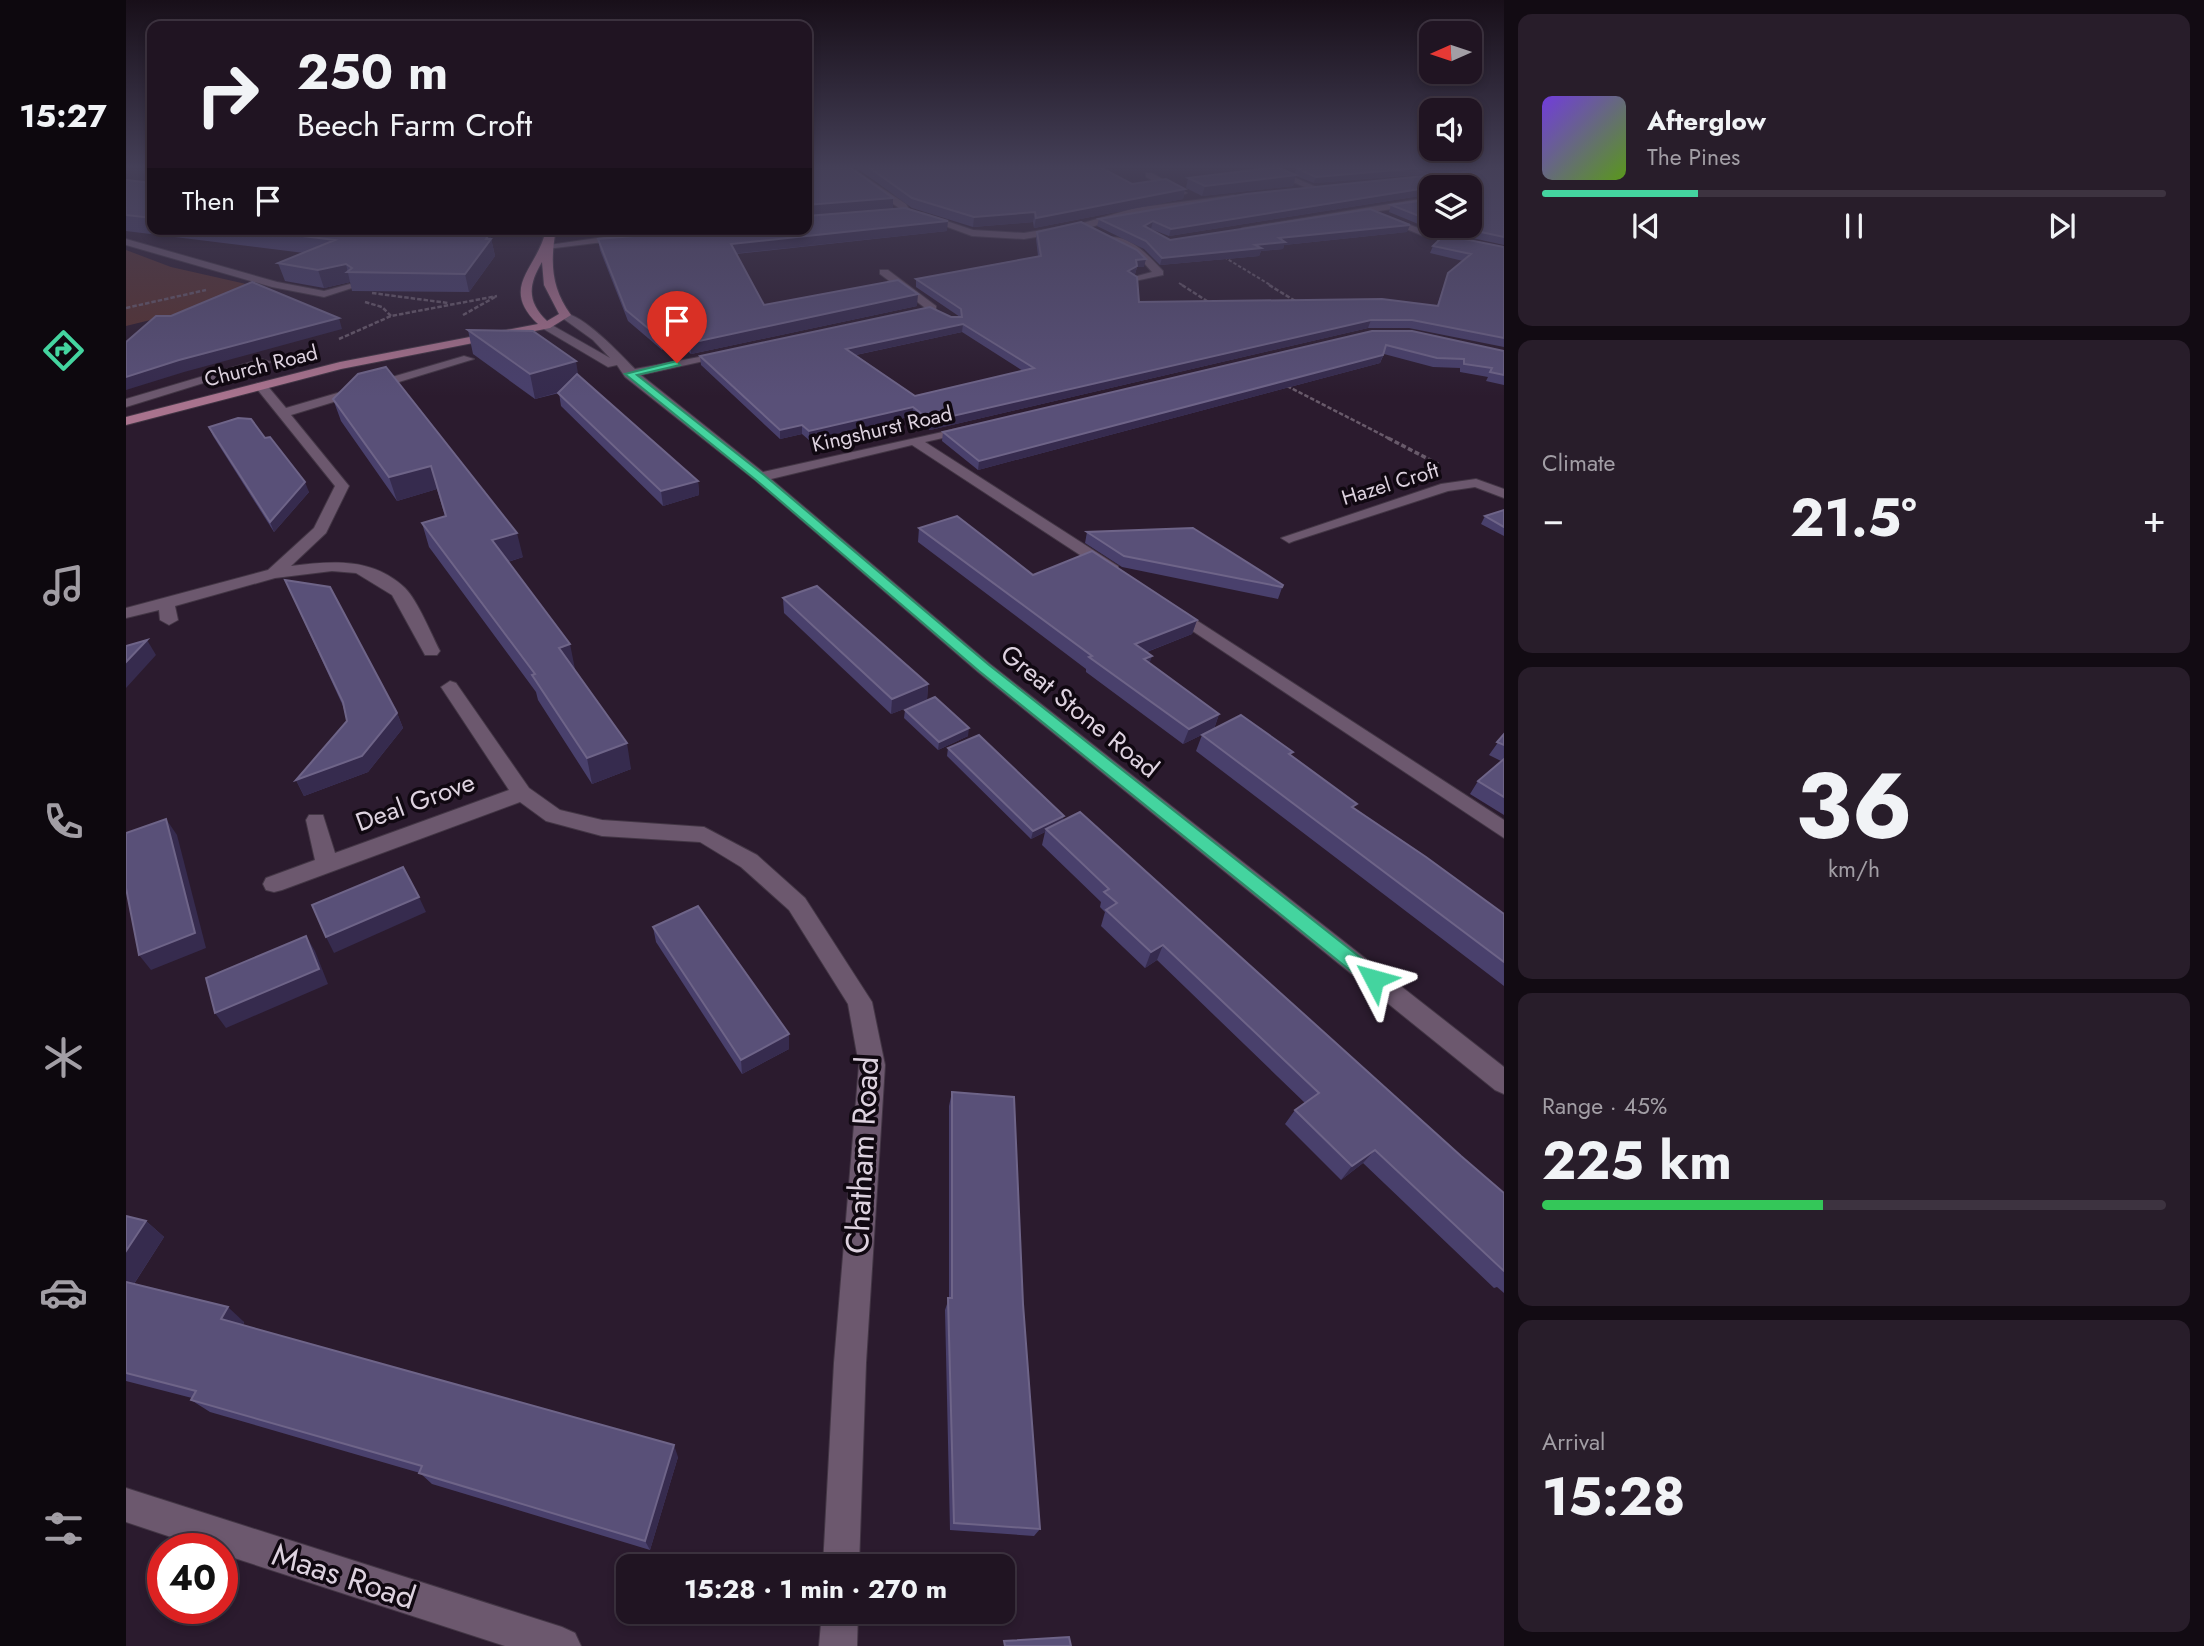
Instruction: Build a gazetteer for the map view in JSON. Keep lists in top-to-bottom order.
{
  "streets": {
    "main road": ["Church Road"],
    "street": [
      "Kingshurst Road",
      "Hazel Croft",
      "Great Stone Road",
      "Deal Grove",
      "Chatham Road",
      "Maas Road"
    ]
  },
  "crossings": [
    ["Church Road", "Great Stone Road"],
    ["Kingshurst Road", "Great Stone Road"],
    ["Deal Grove", "Chatham Road"]
  ],
  "north": "left",
  "page": {
    "tabs": "15:27",
    "turn": ["250 m", "Beech Farm Croft"],
    "song": ["Afterglow", "The Pines"],
    "then": "Then",
    "tile": [
      "Climate",
      ["36", "km/h"],
      ["Range · 45%", "225 km"],
      ["Arrival", "15:28"]
    ],
    "heat": ["−", "21.5°", "+"],
    "limit": "40",
    "trip": "15:28 · 1 min · 270 m"
  }
}
